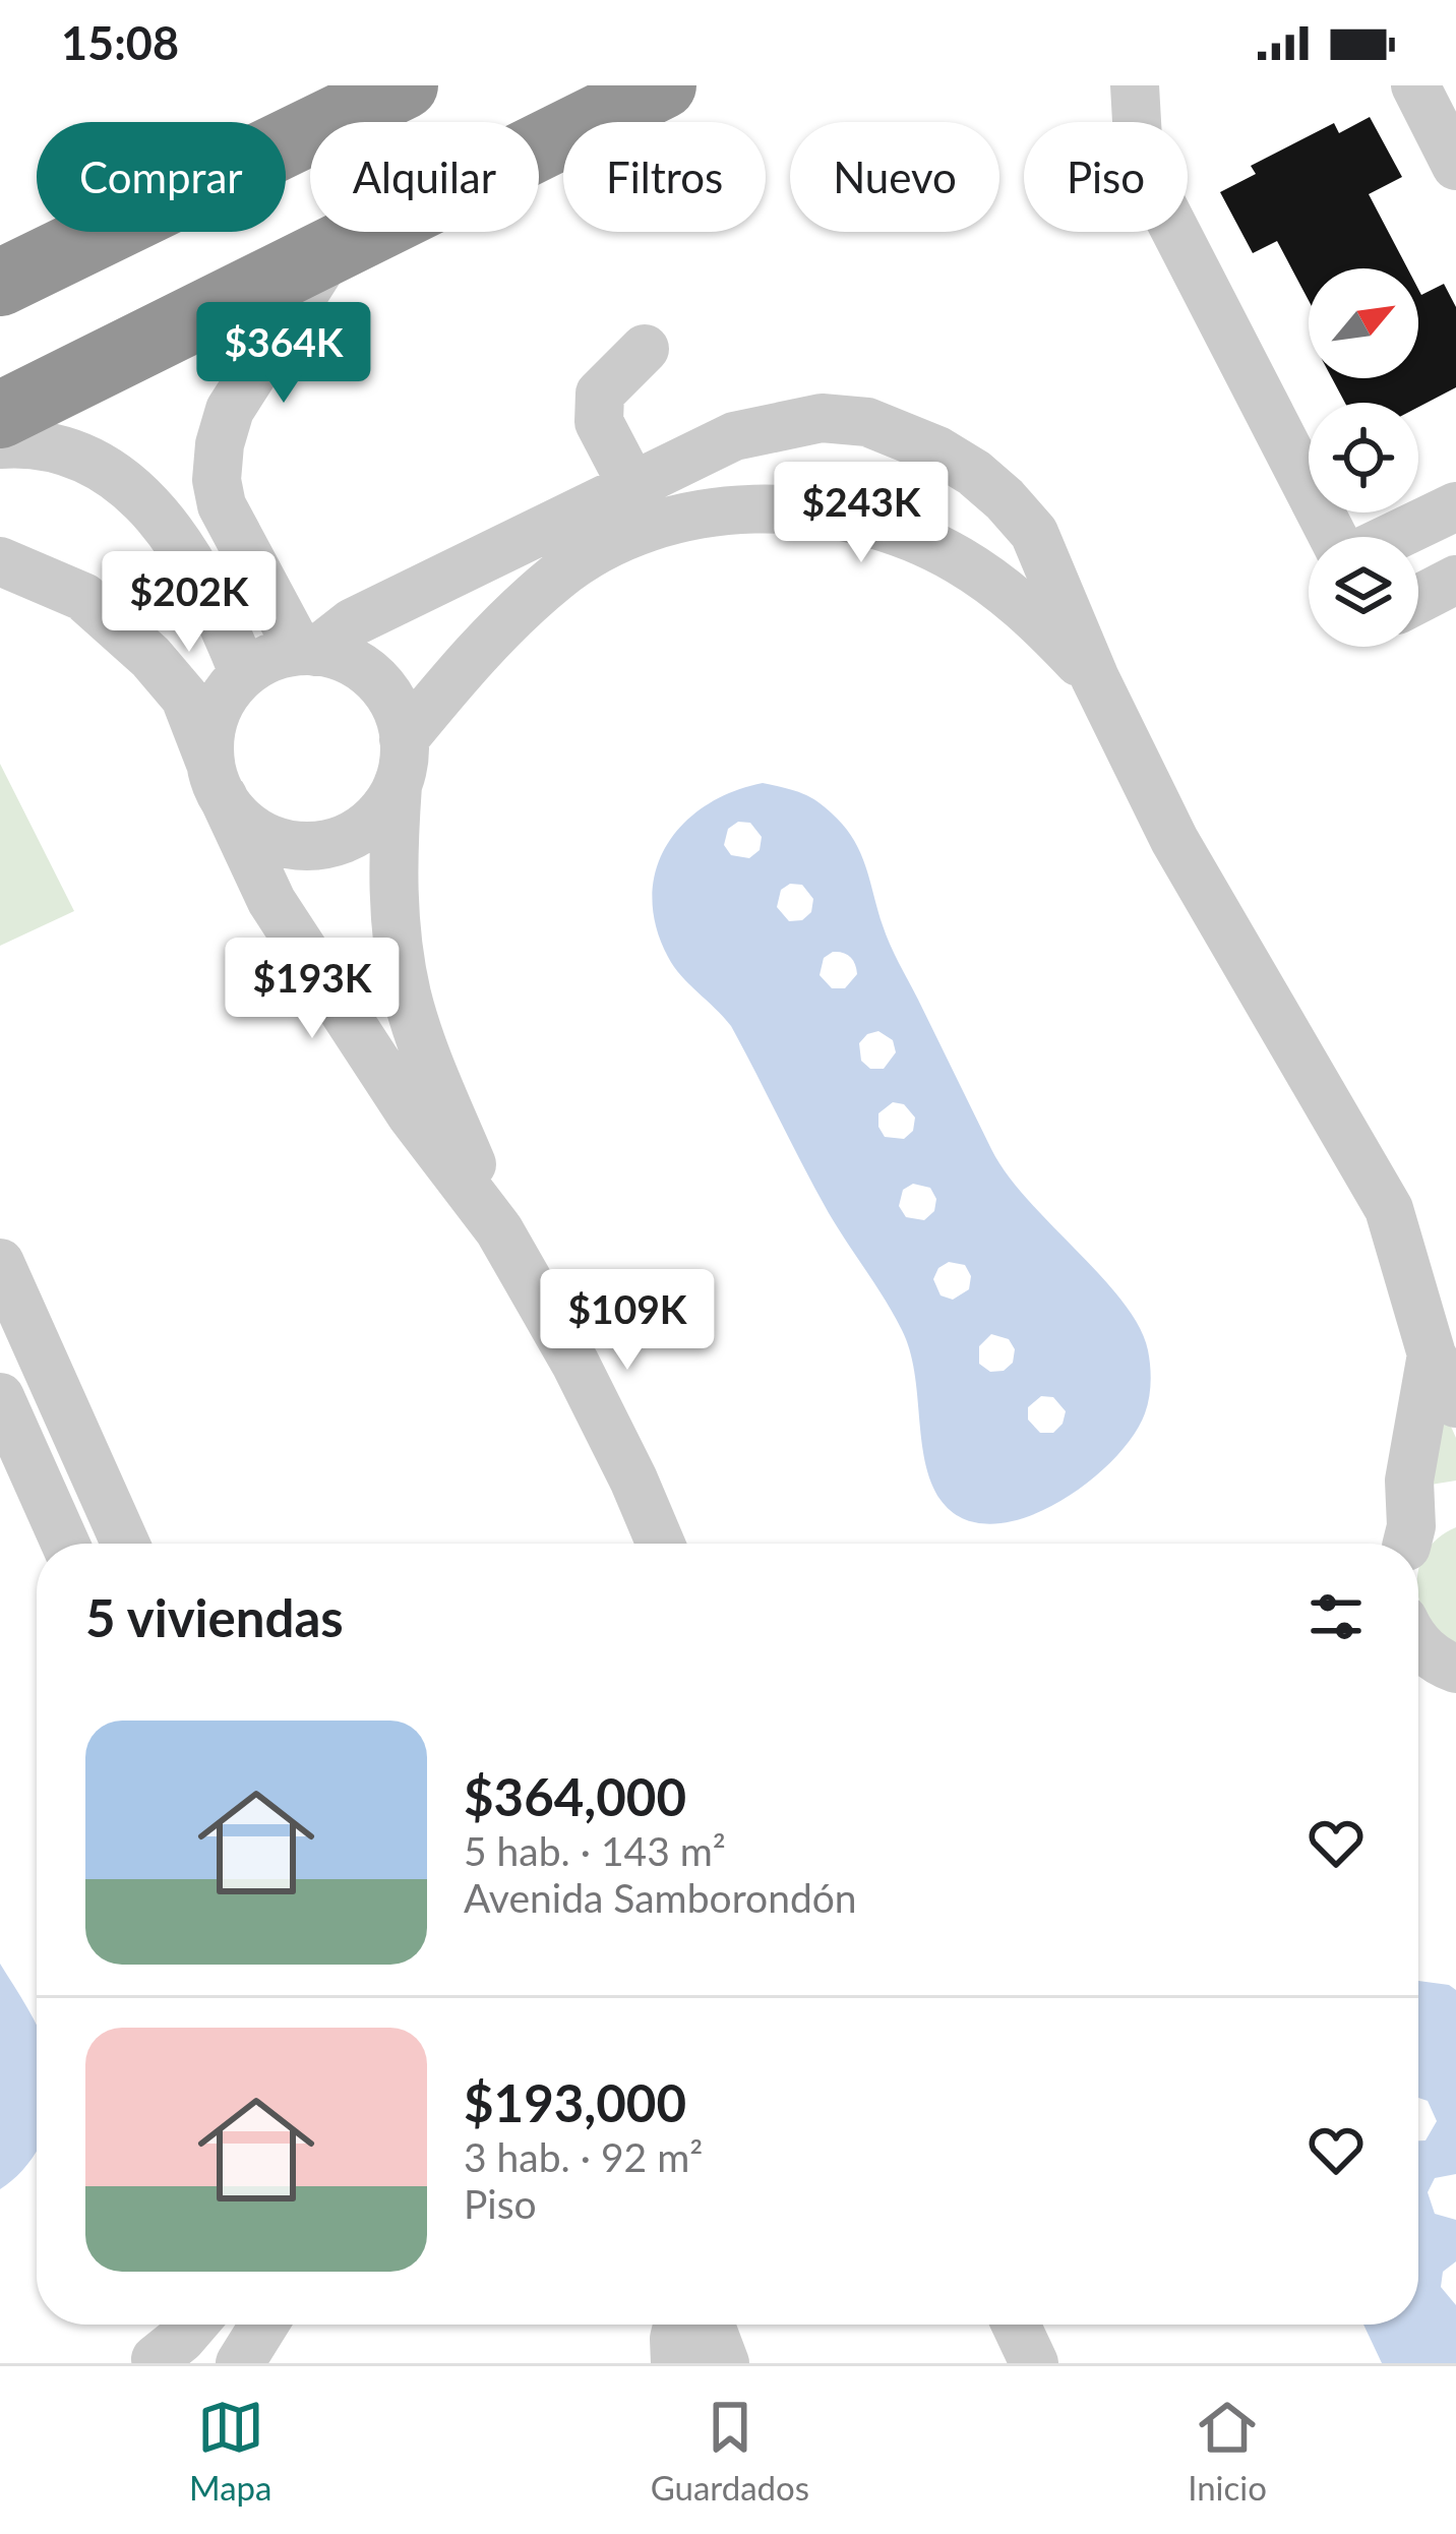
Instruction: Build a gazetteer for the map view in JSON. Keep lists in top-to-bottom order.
{
  "north": "top right",
  "page": {
    "status": "15:08",
    "chip": [
      "Comprar",
      "Alquilar",
      "Filtros",
      "Nuevo",
      "Piso"
    ],
    "price": [
      "$364K",
      "$243K",
      "$202K",
      "$193K",
      "$109K"
    ],
    "heading": "5 viviendas",
    "list": [
      {
        "name": "$364,000",
        "note": "5 hab. · 143 m² · Avenida Samborondón"
      },
      {
        "name": "$193,000",
        "note": "3 hab. · 92 m² · Piso"
      }
    ],
    "tabs": ["Mapa", "Guardados", "Inicio"]
  }
}
